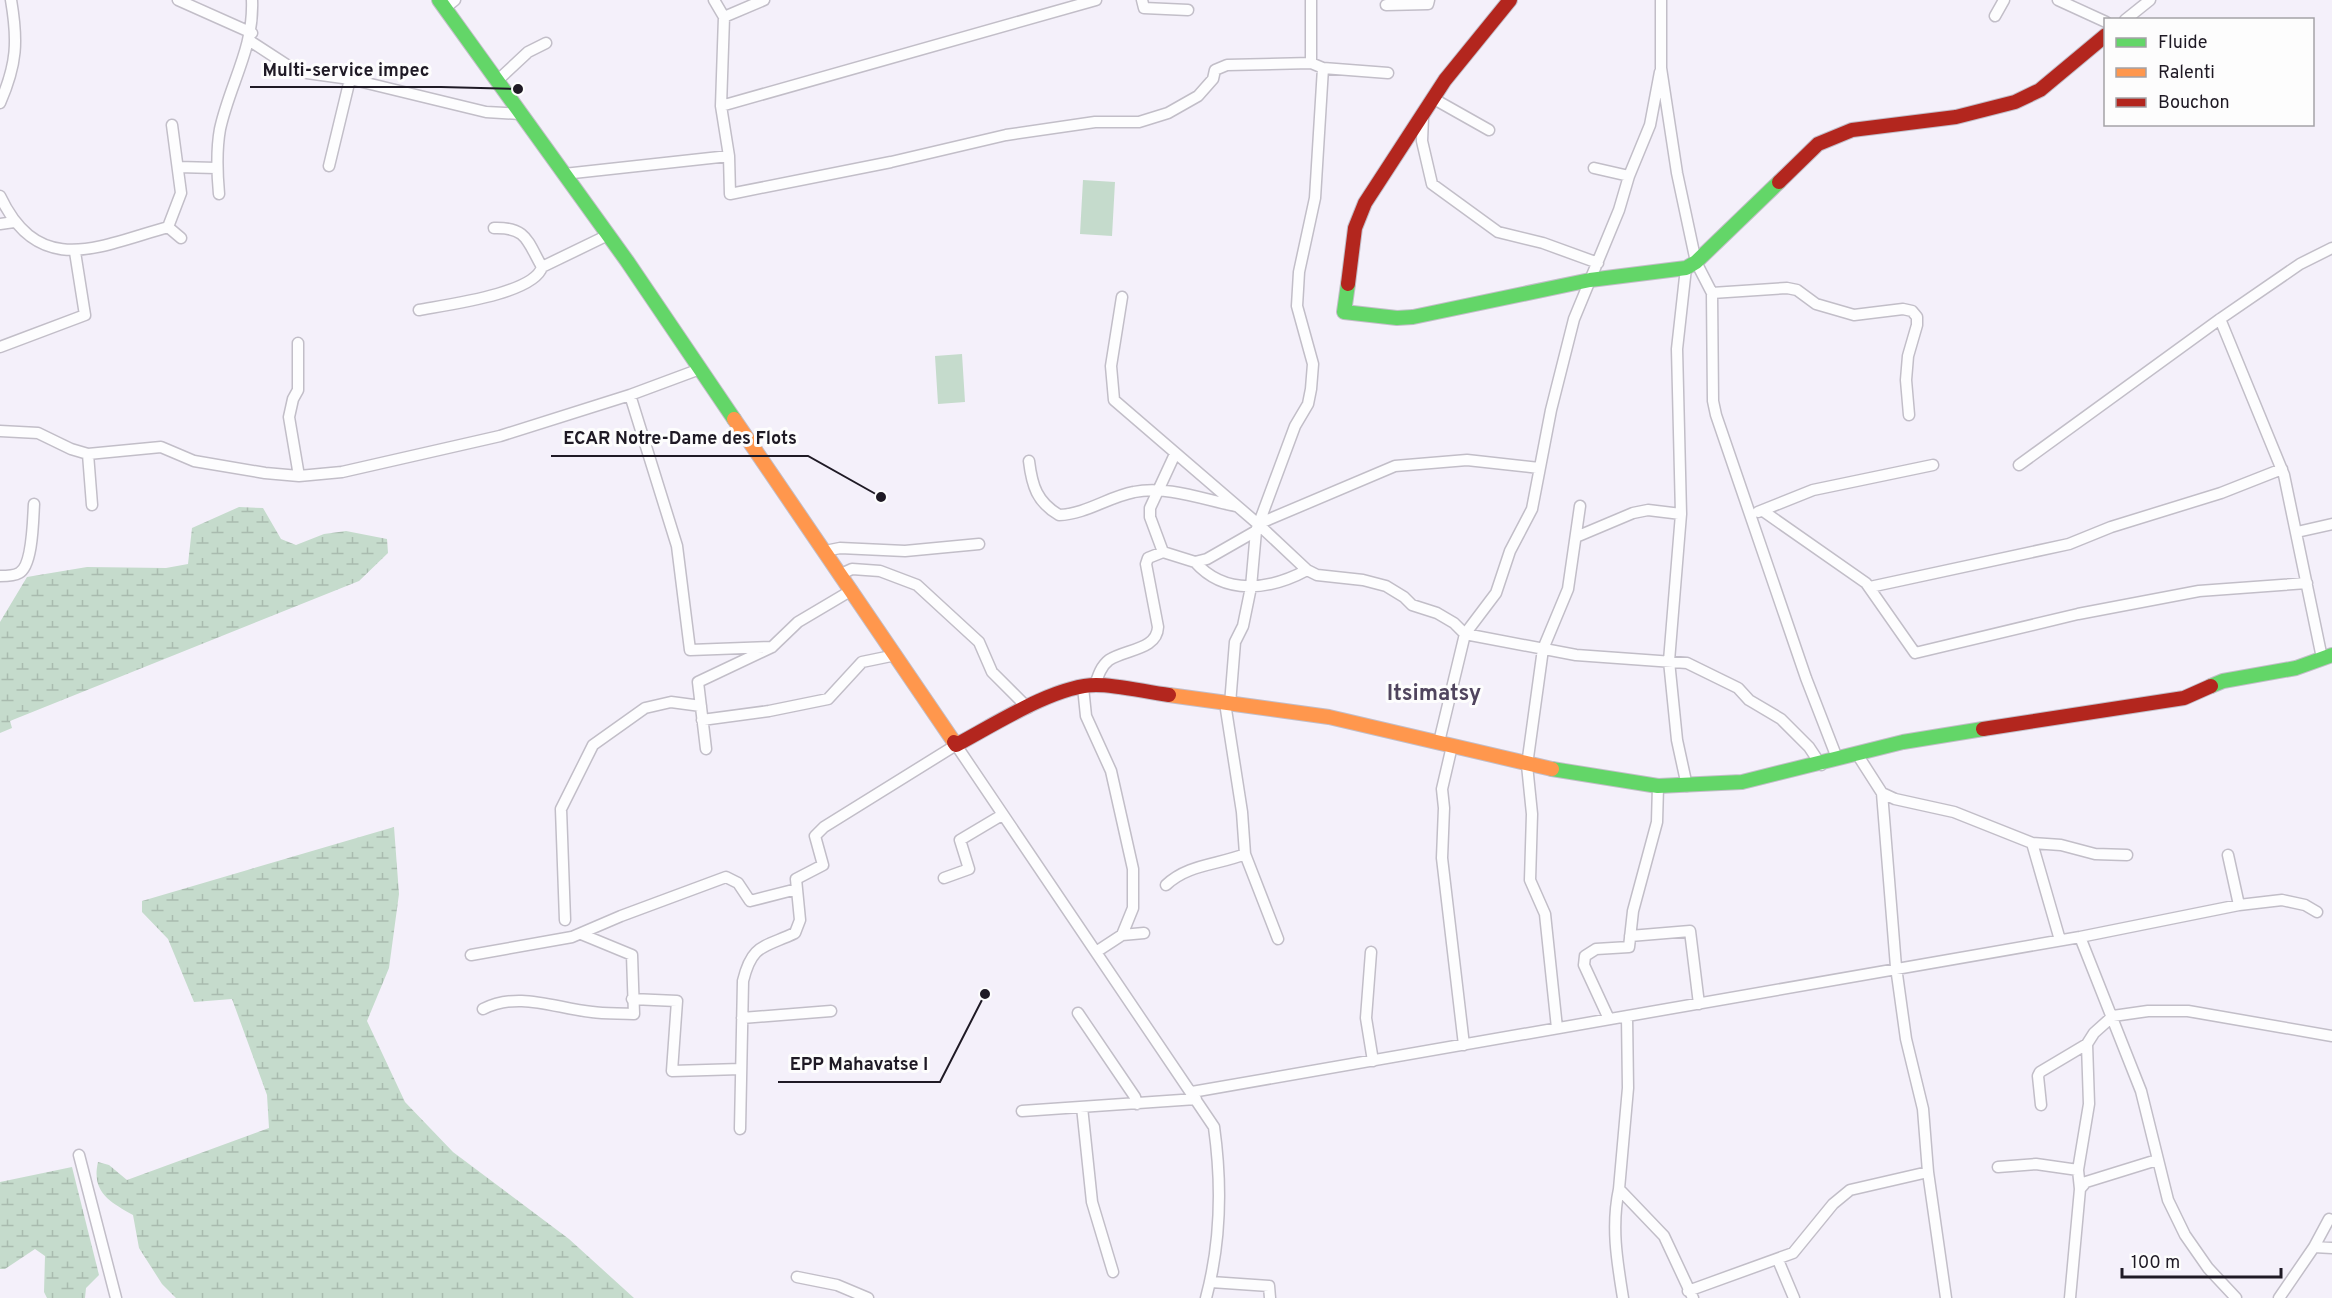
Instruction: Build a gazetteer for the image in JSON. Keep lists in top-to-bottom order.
{
  "districts": ["Itsimatsy"],
  "places": ["Multi-service impec", "ECAR Notre-Dame des Flots", "EPP Mahavatse I"],
  "legend": ["Fluide", "Ralenti", "Bouchon"],
  "scale_bar": "100 m"
}
